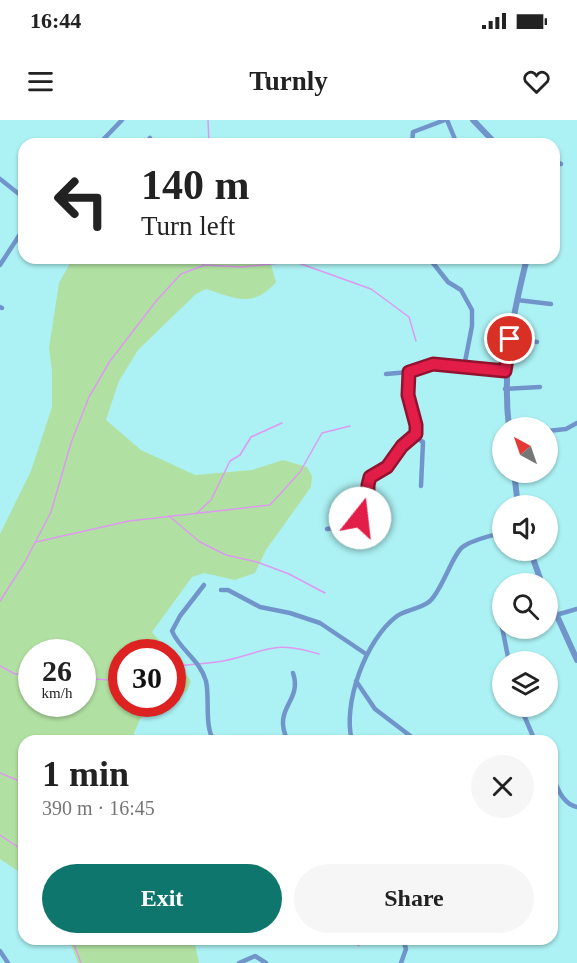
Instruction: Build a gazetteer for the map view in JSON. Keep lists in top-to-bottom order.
{
  "north": "top left",
  "page": {
    "status": "16:44",
    "header": "Turnly",
    "turn": ["140 m", "Turn left"],
    "speed": "26 km/h",
    "limit": "30",
    "heading": ["1 min", "390 m · 16:45"],
    "buttons": ["Exit", "Share"]
  }
}
